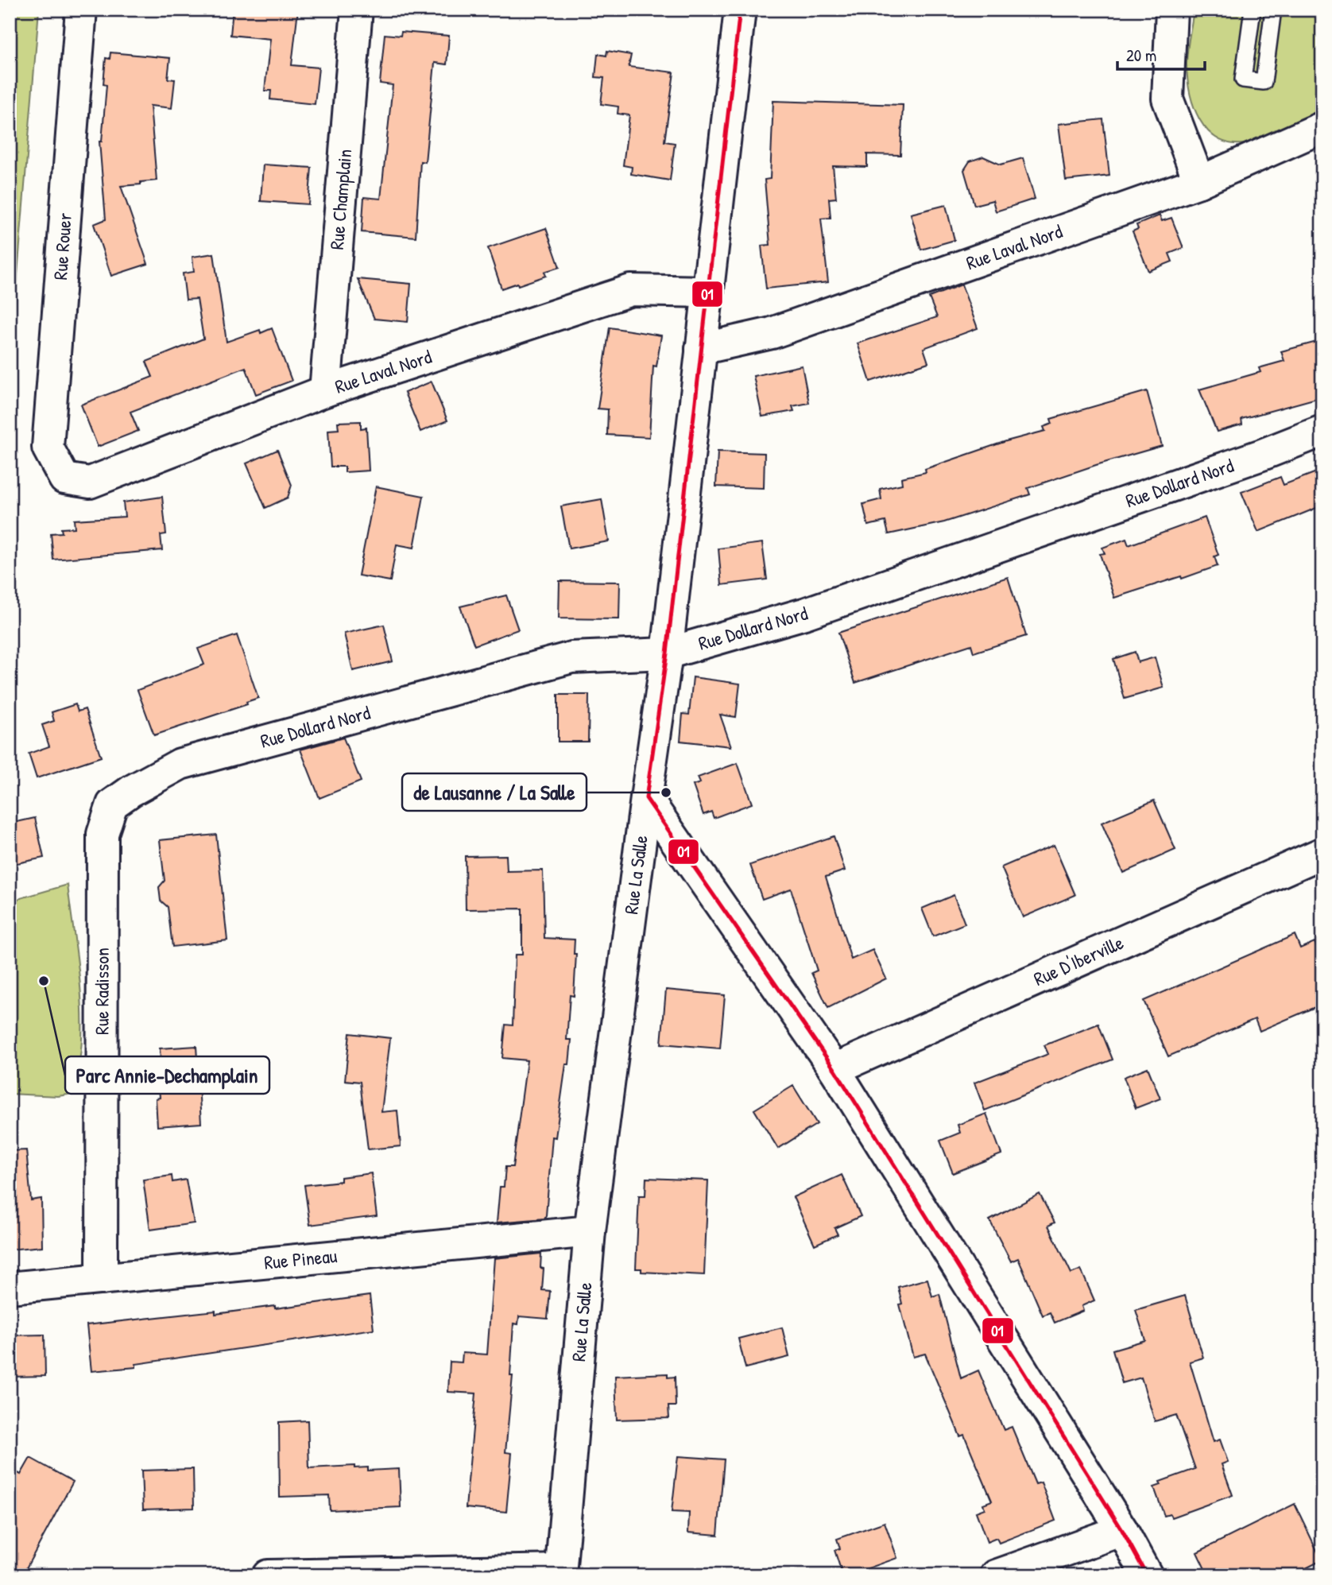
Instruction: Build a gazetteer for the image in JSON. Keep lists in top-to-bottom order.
{
  "streets": {
    "street": [
      "Rue Champlain",
      "Rue Rouer",
      "Rue Laval Nord",
      "Rue Dollard Nord",
      "Rue La Salle",
      "Rue D'Iberville",
      "Rue Radisson",
      "Rue Pineau"
    ]
  },
  "crossings": [
    ["Rue Champlain", "Rue Laval Nord"],
    ["Rue Rouer", "Rue Laval Nord"],
    ["Rue Laval Nord", "Rue La Salle"],
    ["Rue Dollard Nord", "Rue La Salle"],
    ["Rue Dollard Nord", "Rue Radisson"],
    ["Rue La Salle", "Rue Pineau"],
    ["Rue Radisson", "Rue Pineau"]
  ],
  "places": ["de Lausanne / La Salle", "Parc Annie-Dechamplain"],
  "lines": ["transit line 01"],
  "scale_bar": "20 m"
}
